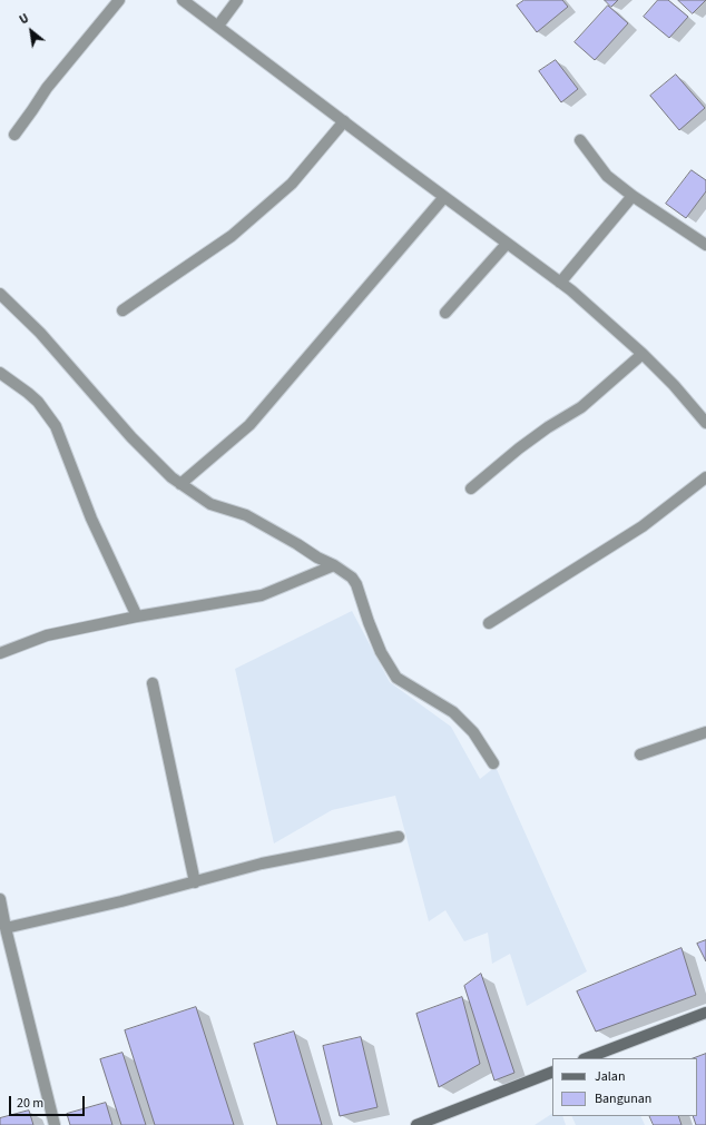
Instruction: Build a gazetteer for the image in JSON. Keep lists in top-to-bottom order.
{
  "legend": ["Jalan", "Bangunan"],
  "scale_bar": "20 m",
  "north": "top left"
}
